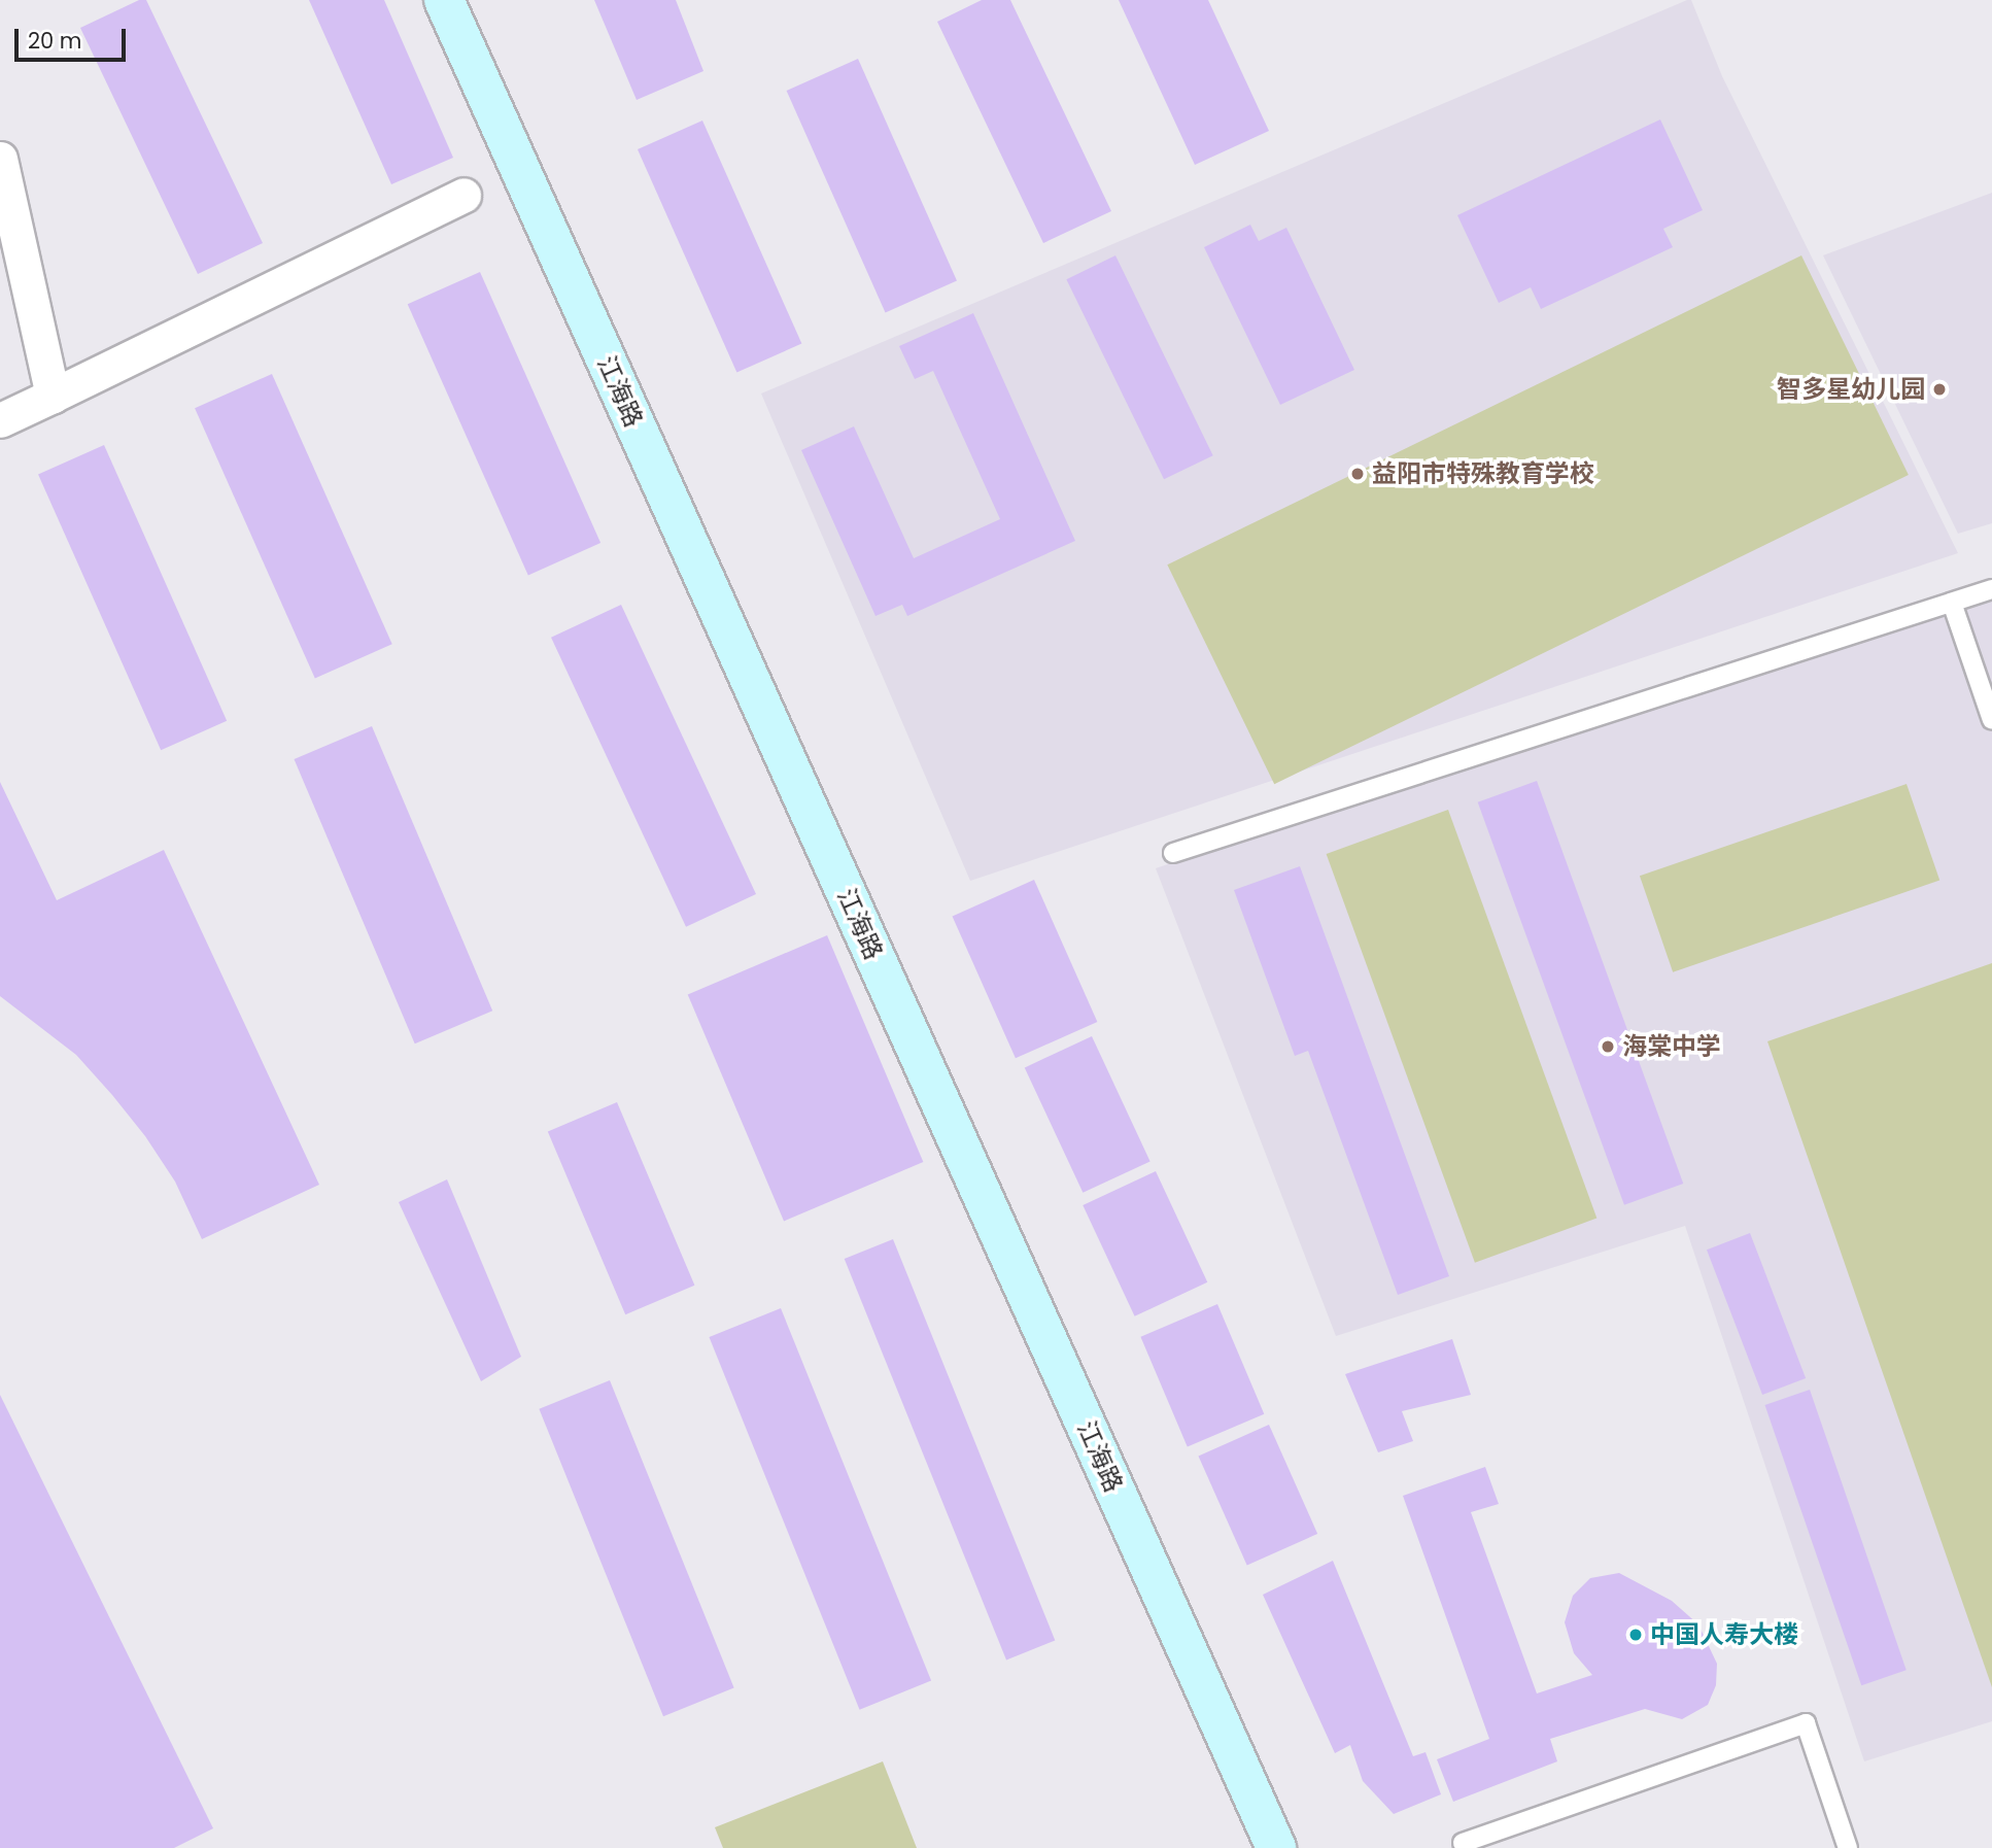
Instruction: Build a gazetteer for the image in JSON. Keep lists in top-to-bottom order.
{
  "streets": {
    "street": ["江海路"]
  },
  "places": [
    "智多星幼儿园",
    "益阳市特殊教育学校",
    "海棠中学",
    "中国人寿大楼"
  ],
  "scale_bar": "20 m"
}
